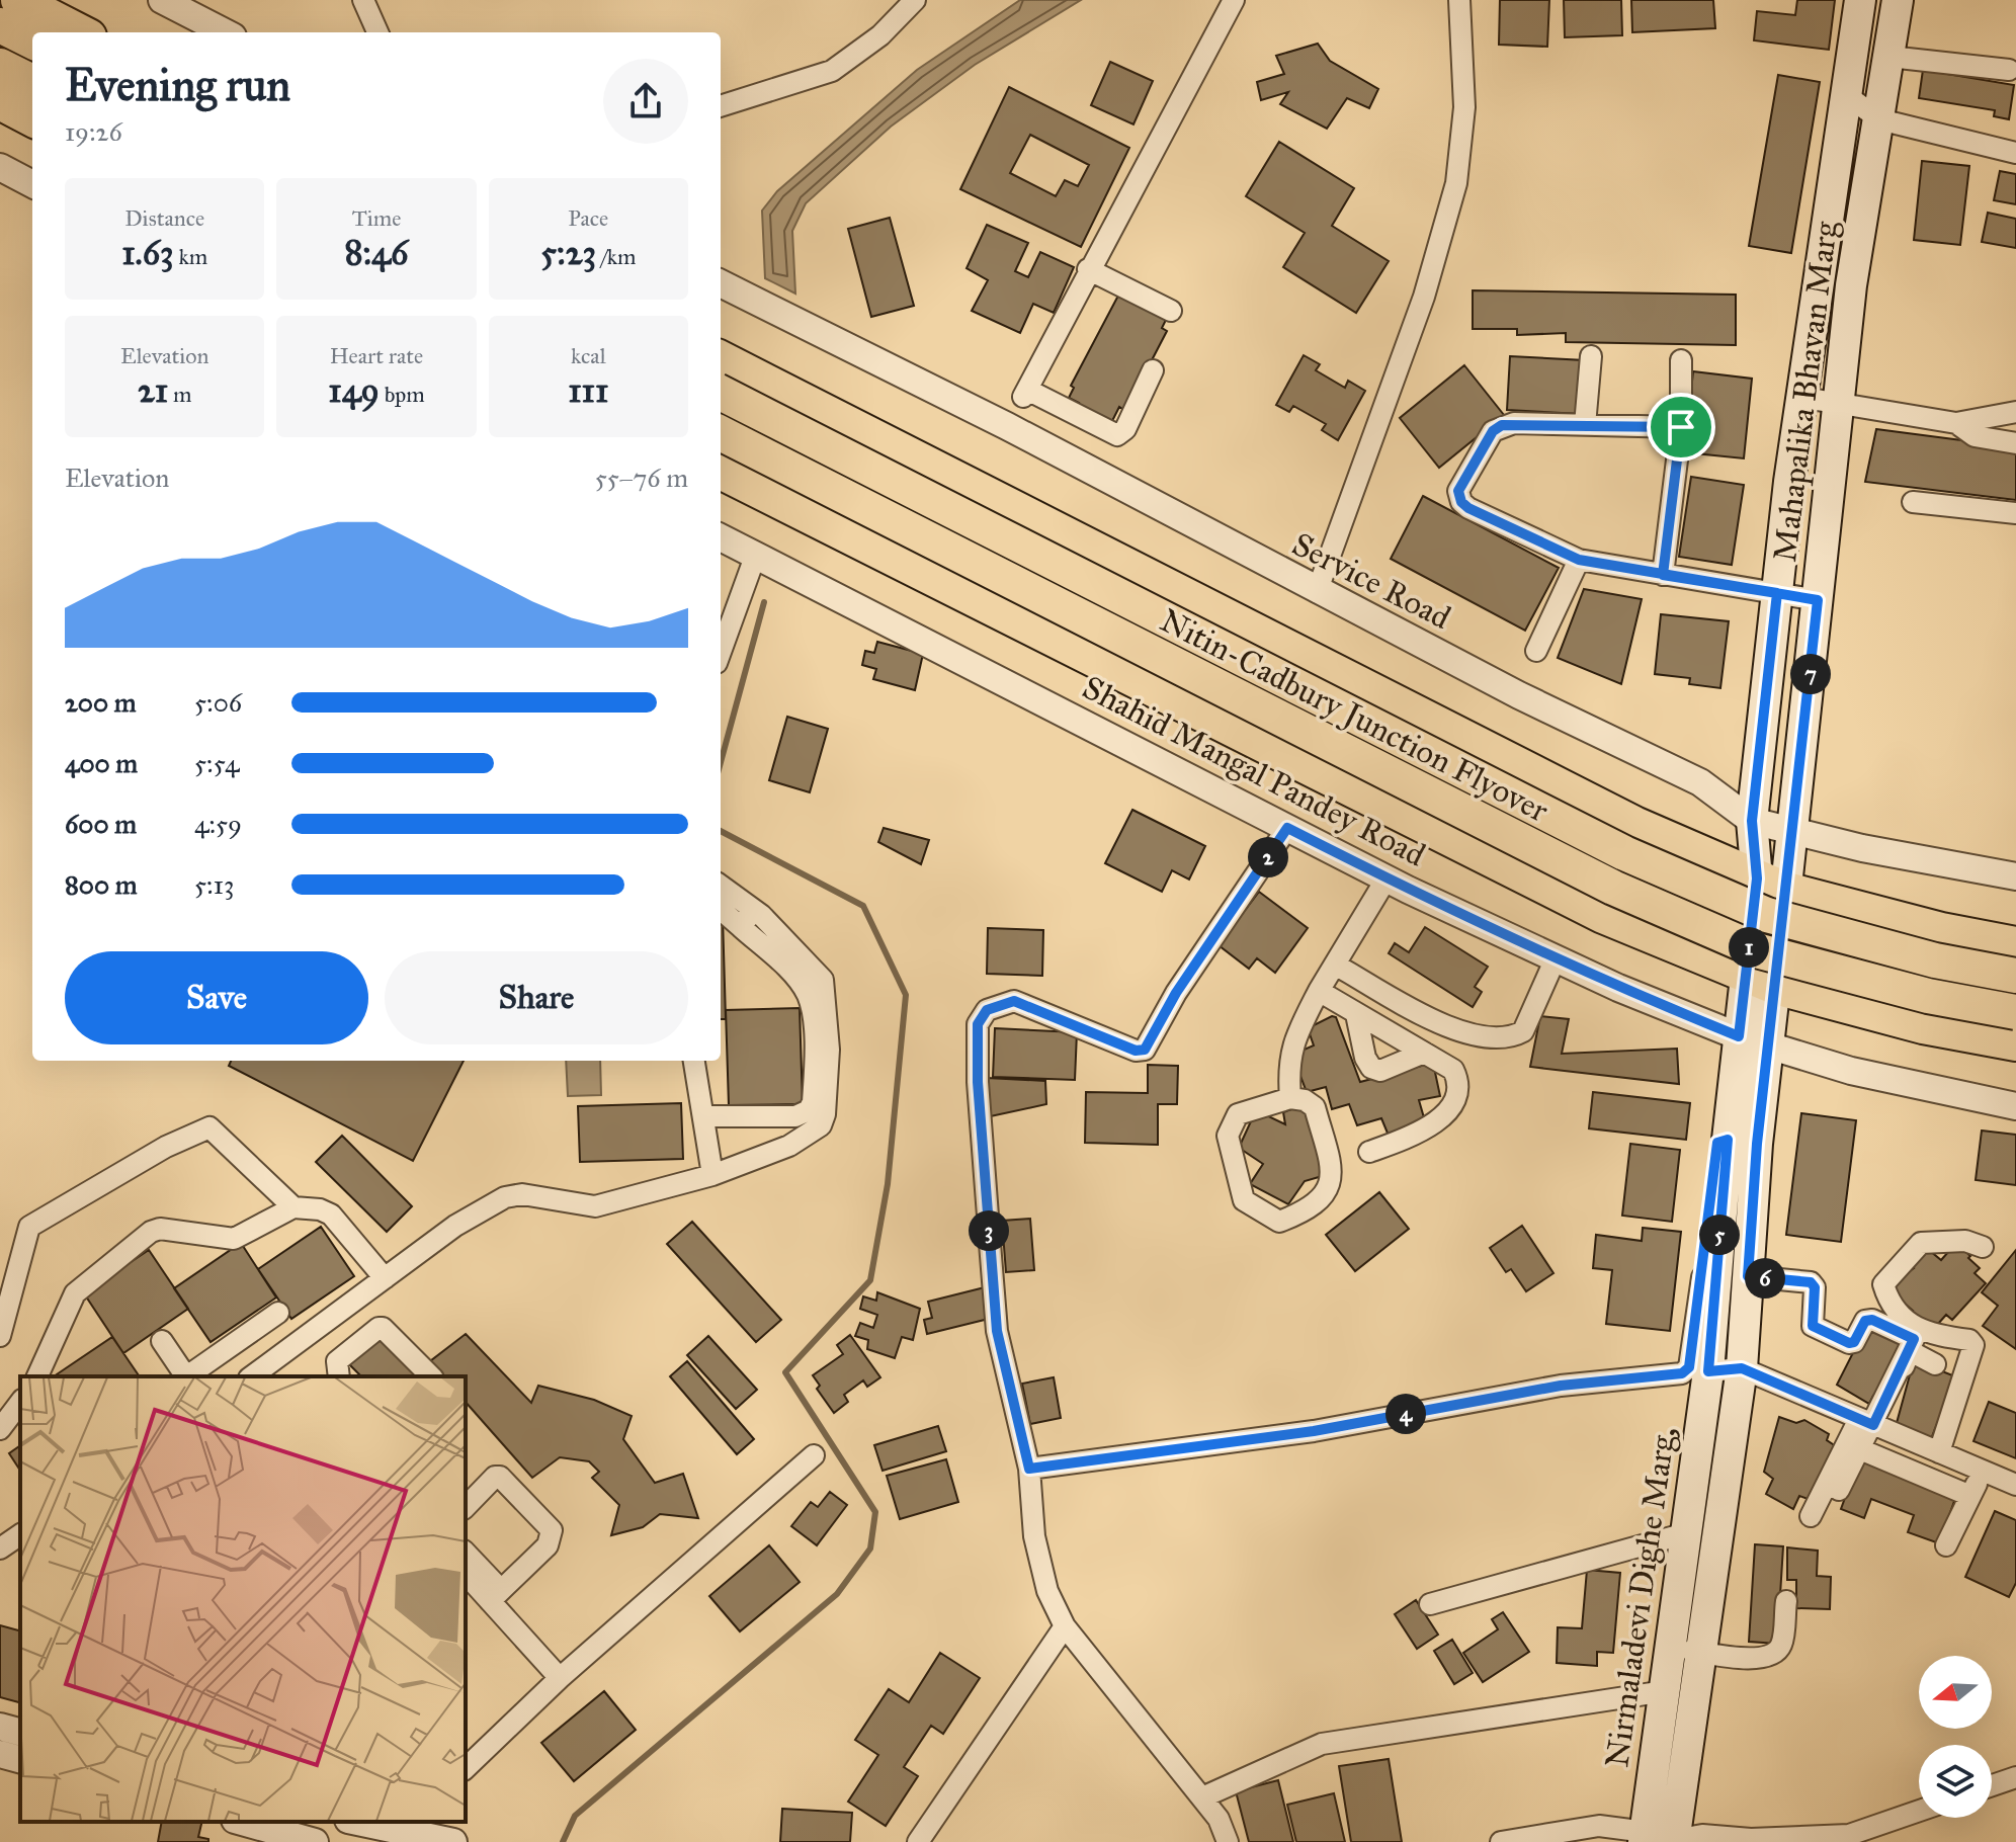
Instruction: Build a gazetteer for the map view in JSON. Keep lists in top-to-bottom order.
{
  "streets": {
    "highway": ["Nitin-Cadbury Junction Flyover"],
    "main road": ["Mahapalika Bhavan Marg", "Nirmaladevi Dighe Marg,"],
    "street": ["Service Road", "Shahid Mangal Pandey Road"]
  },
  "crossings": [
    ["Mahapalika Bhavan Marg", "Service Road"],
    ["Mahapalika Bhavan Marg", "Nirmaladevi Dighe Marg,"],
    ["Shahid Mangal Pandey Road", "Nirmaladevi Dighe Marg,"]
  ],
  "north": "left",
  "page": {
    "heading": ["Evening run", "19:26"],
    "stats": [
      ["Distance", "1.63 km"],
      ["Time", "8:46"],
      ["Pace", "5:23 /km"],
      ["Elevation", "21 m"],
      ["Heart rate", "149 bpm"],
      ["kcal", "111"]
    ],
    "chart": ["Elevation", "55–76 m"],
    "pins": [
      "7",
      "2",
      "1",
      "3",
      "5",
      "6",
      "4"
    ],
    "list": [
      {
        "name": "200 m",
        "note": "5:06"
      },
      {
        "name": "400 m",
        "note": "5:54"
      },
      {
        "name": "600 m",
        "note": "4:59"
      },
      {
        "name": "800 m",
        "note": "5:13"
      }
    ],
    "buttons": ["Save", "Share"]
  }
}
